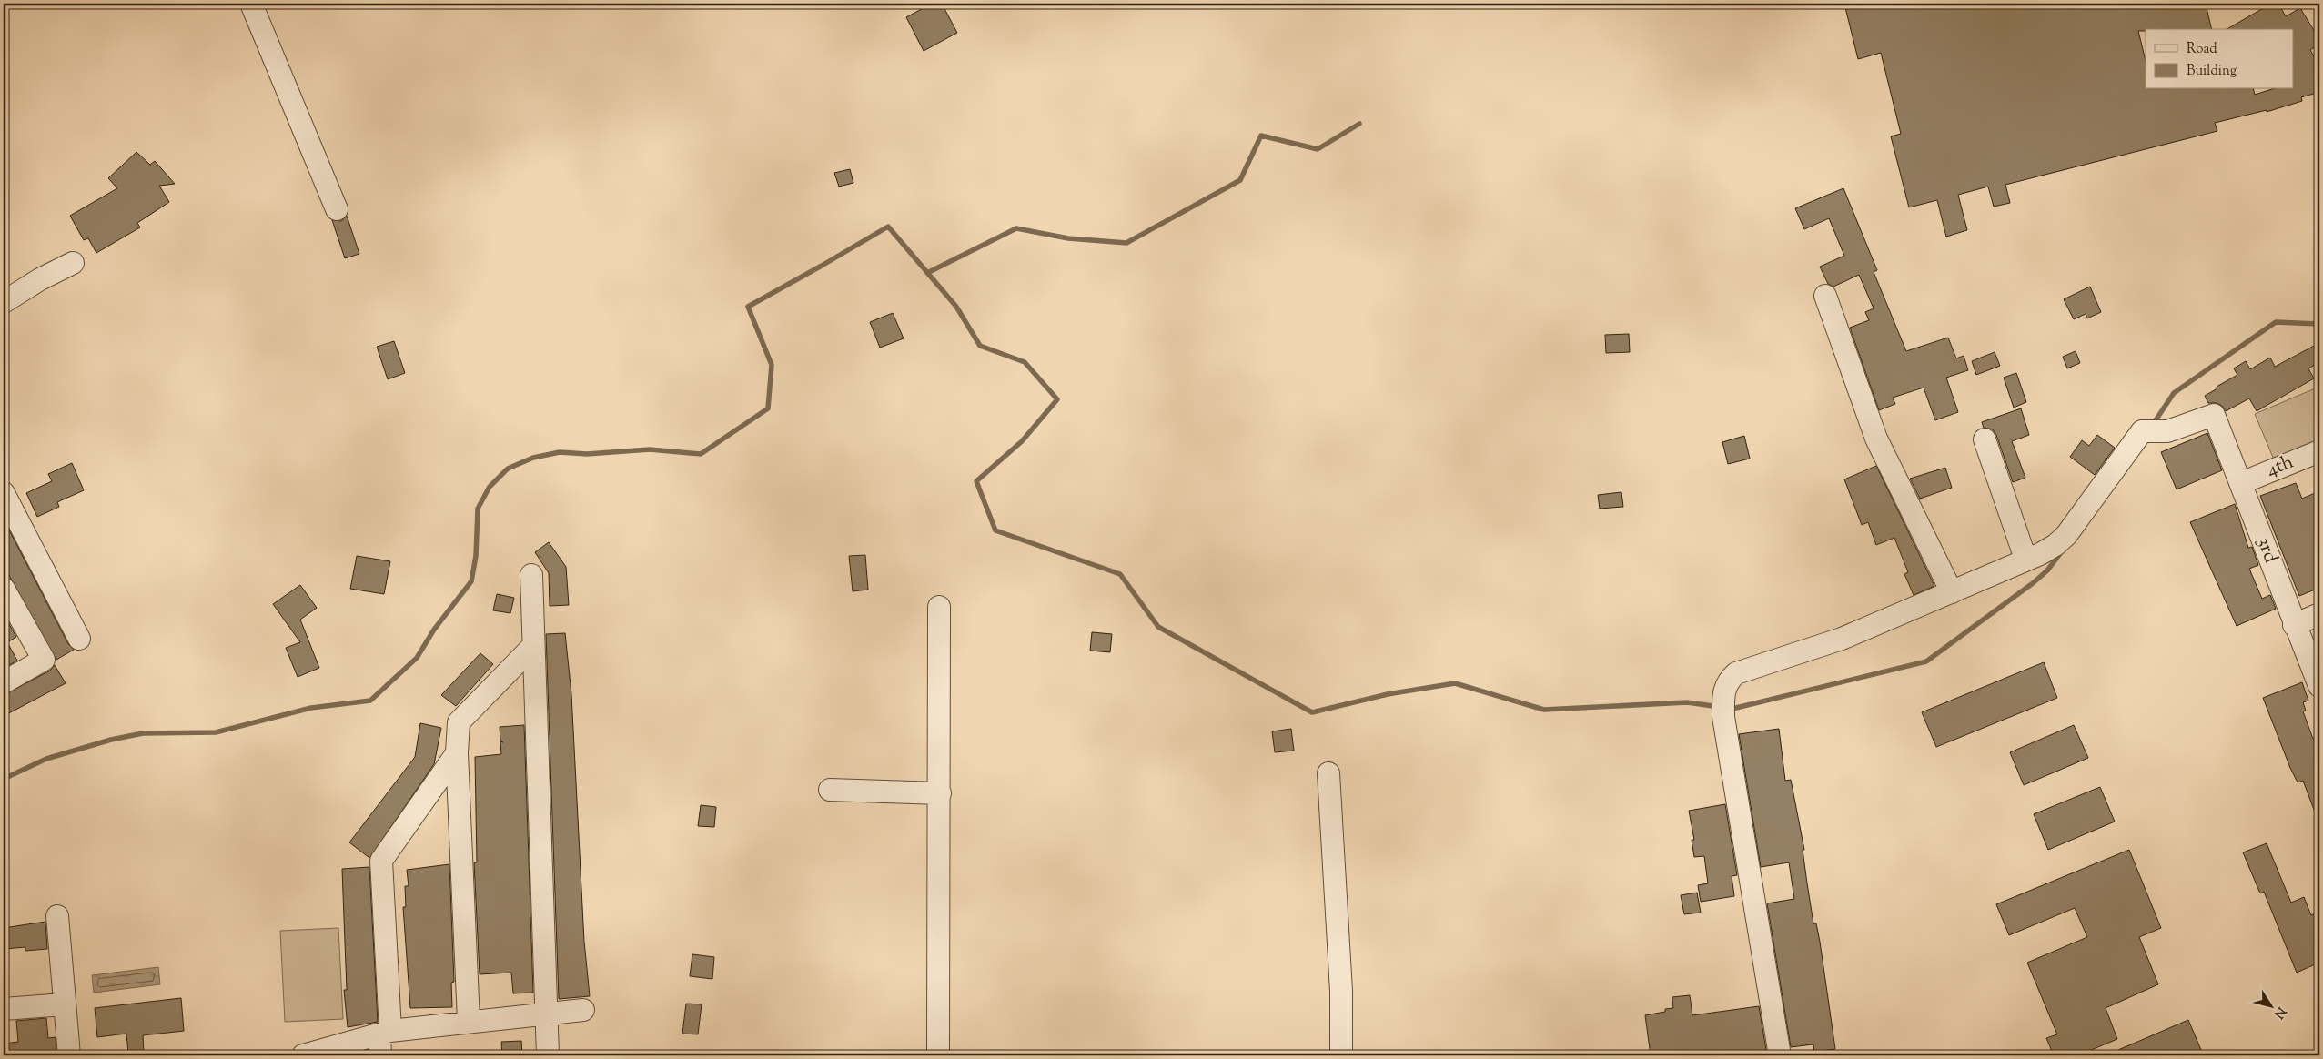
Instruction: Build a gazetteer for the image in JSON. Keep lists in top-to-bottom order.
{
  "streets": {
    "street": ["4th", "3rd"]
  },
  "crossings": [
    ["4th", "3rd"]
  ],
  "legend": ["Road", "Building"],
  "north": "bottom right"
}
